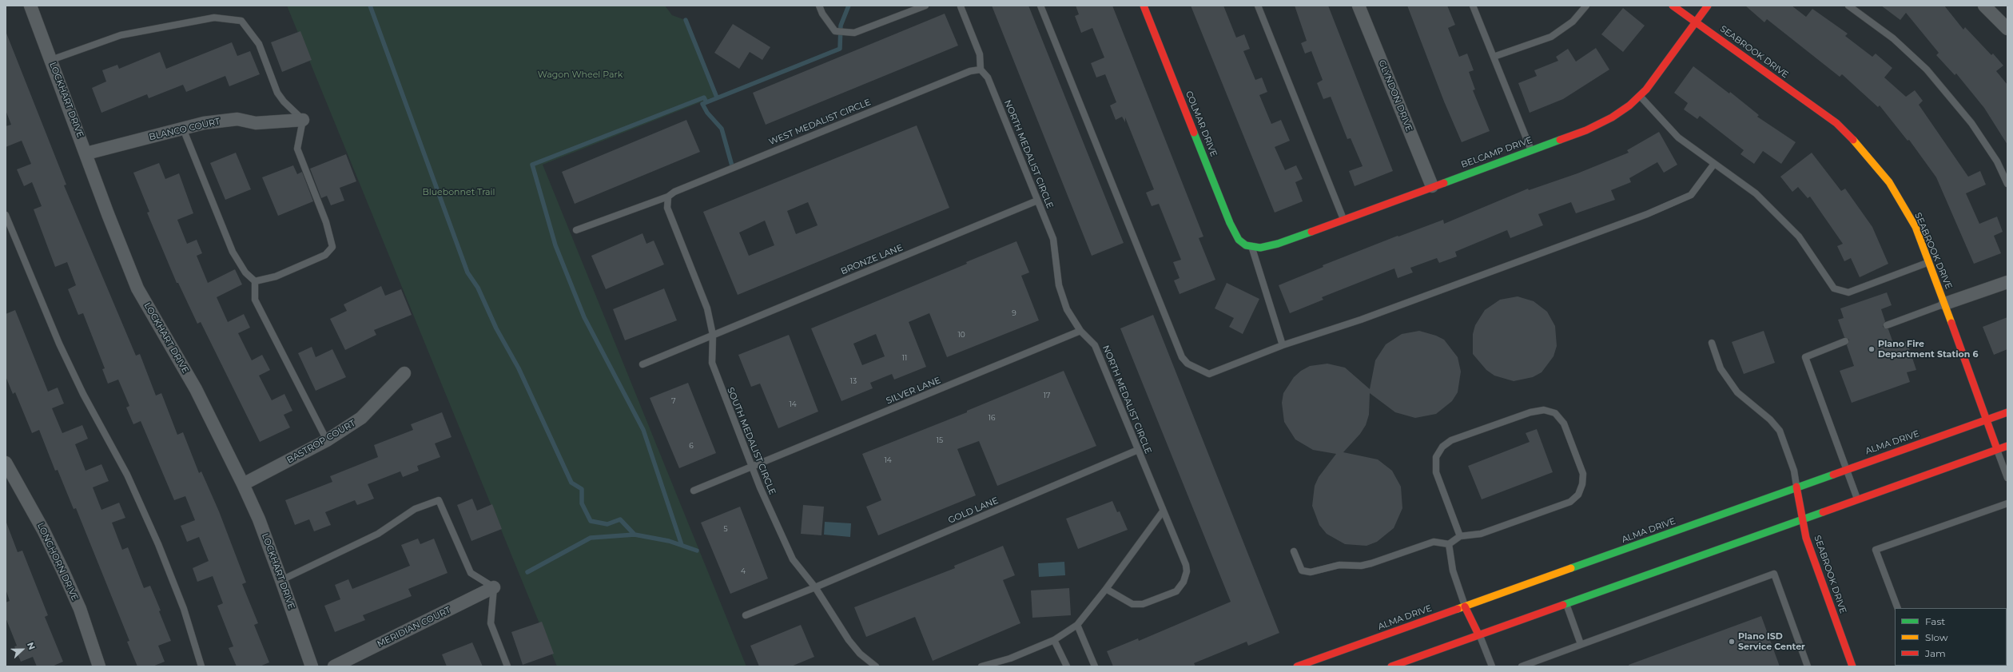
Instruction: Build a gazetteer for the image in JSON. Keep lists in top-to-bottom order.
{
  "streets": {
    "street": [
      "SEABROOK DRIVE",
      "GLYNDON DRIVE",
      "LOCKHART DRIVE",
      "COLMAR DRIVE",
      "BLANCO COURT",
      "BELCAMP DRIVE",
      "BASTROP COURT",
      "ALMA DRIVE",
      "LONGHORN DRIVE",
      "MERIDIAN COURT"
    ],
    "lane": [
      "WEST MEDALIST CIRCLE",
      "NORTH MEDALIST CIRCLE",
      "BRONZE LANE",
      "SILVER LANE",
      "SOUTH MEDALIST CIRCLE",
      "GOLD LANE"
    ]
  },
  "crossings": [
    ["SEABROOK DRIVE", "BELCAMP DRIVE"],
    ["SEABROOK DRIVE", "ALMA DRIVE"],
    ["GLYNDON DRIVE", "BELCAMP DRIVE"],
    ["LOCKHART DRIVE", "BLANCO COURT"],
    ["LOCKHART DRIVE", "BASTROP COURT"],
    ["WEST MEDALIST CIRCLE", "NORTH MEDALIST CIRCLE"],
    ["WEST MEDALIST CIRCLE", "SOUTH MEDALIST CIRCLE"],
    ["COLMAR DRIVE", "BELCAMP DRIVE"],
    ["NORTH MEDALIST CIRCLE", "BRONZE LANE"],
    ["NORTH MEDALIST CIRCLE", "SILVER LANE"],
    ["NORTH MEDALIST CIRCLE", "GOLD LANE"],
    ["BRONZE LANE", "SOUTH MEDALIST CIRCLE"],
    ["SILVER LANE", "SOUTH MEDALIST CIRCLE"],
    ["SOUTH MEDALIST CIRCLE", "GOLD LANE"]
  ],
  "parks": ["Wagon Wheel Park", "Bluebonnet Trail"],
  "places": ["Plano Fire Department Station 6", "Plano ISD Service Center"],
  "house_numbers": [
    "9",
    "10",
    "11",
    "13",
    "17",
    "7",
    "14",
    "16",
    "15",
    "6",
    "14",
    "5",
    "4"
  ],
  "legend": ["Fast", "Slow", "Jam"],
  "north": "right"
}
